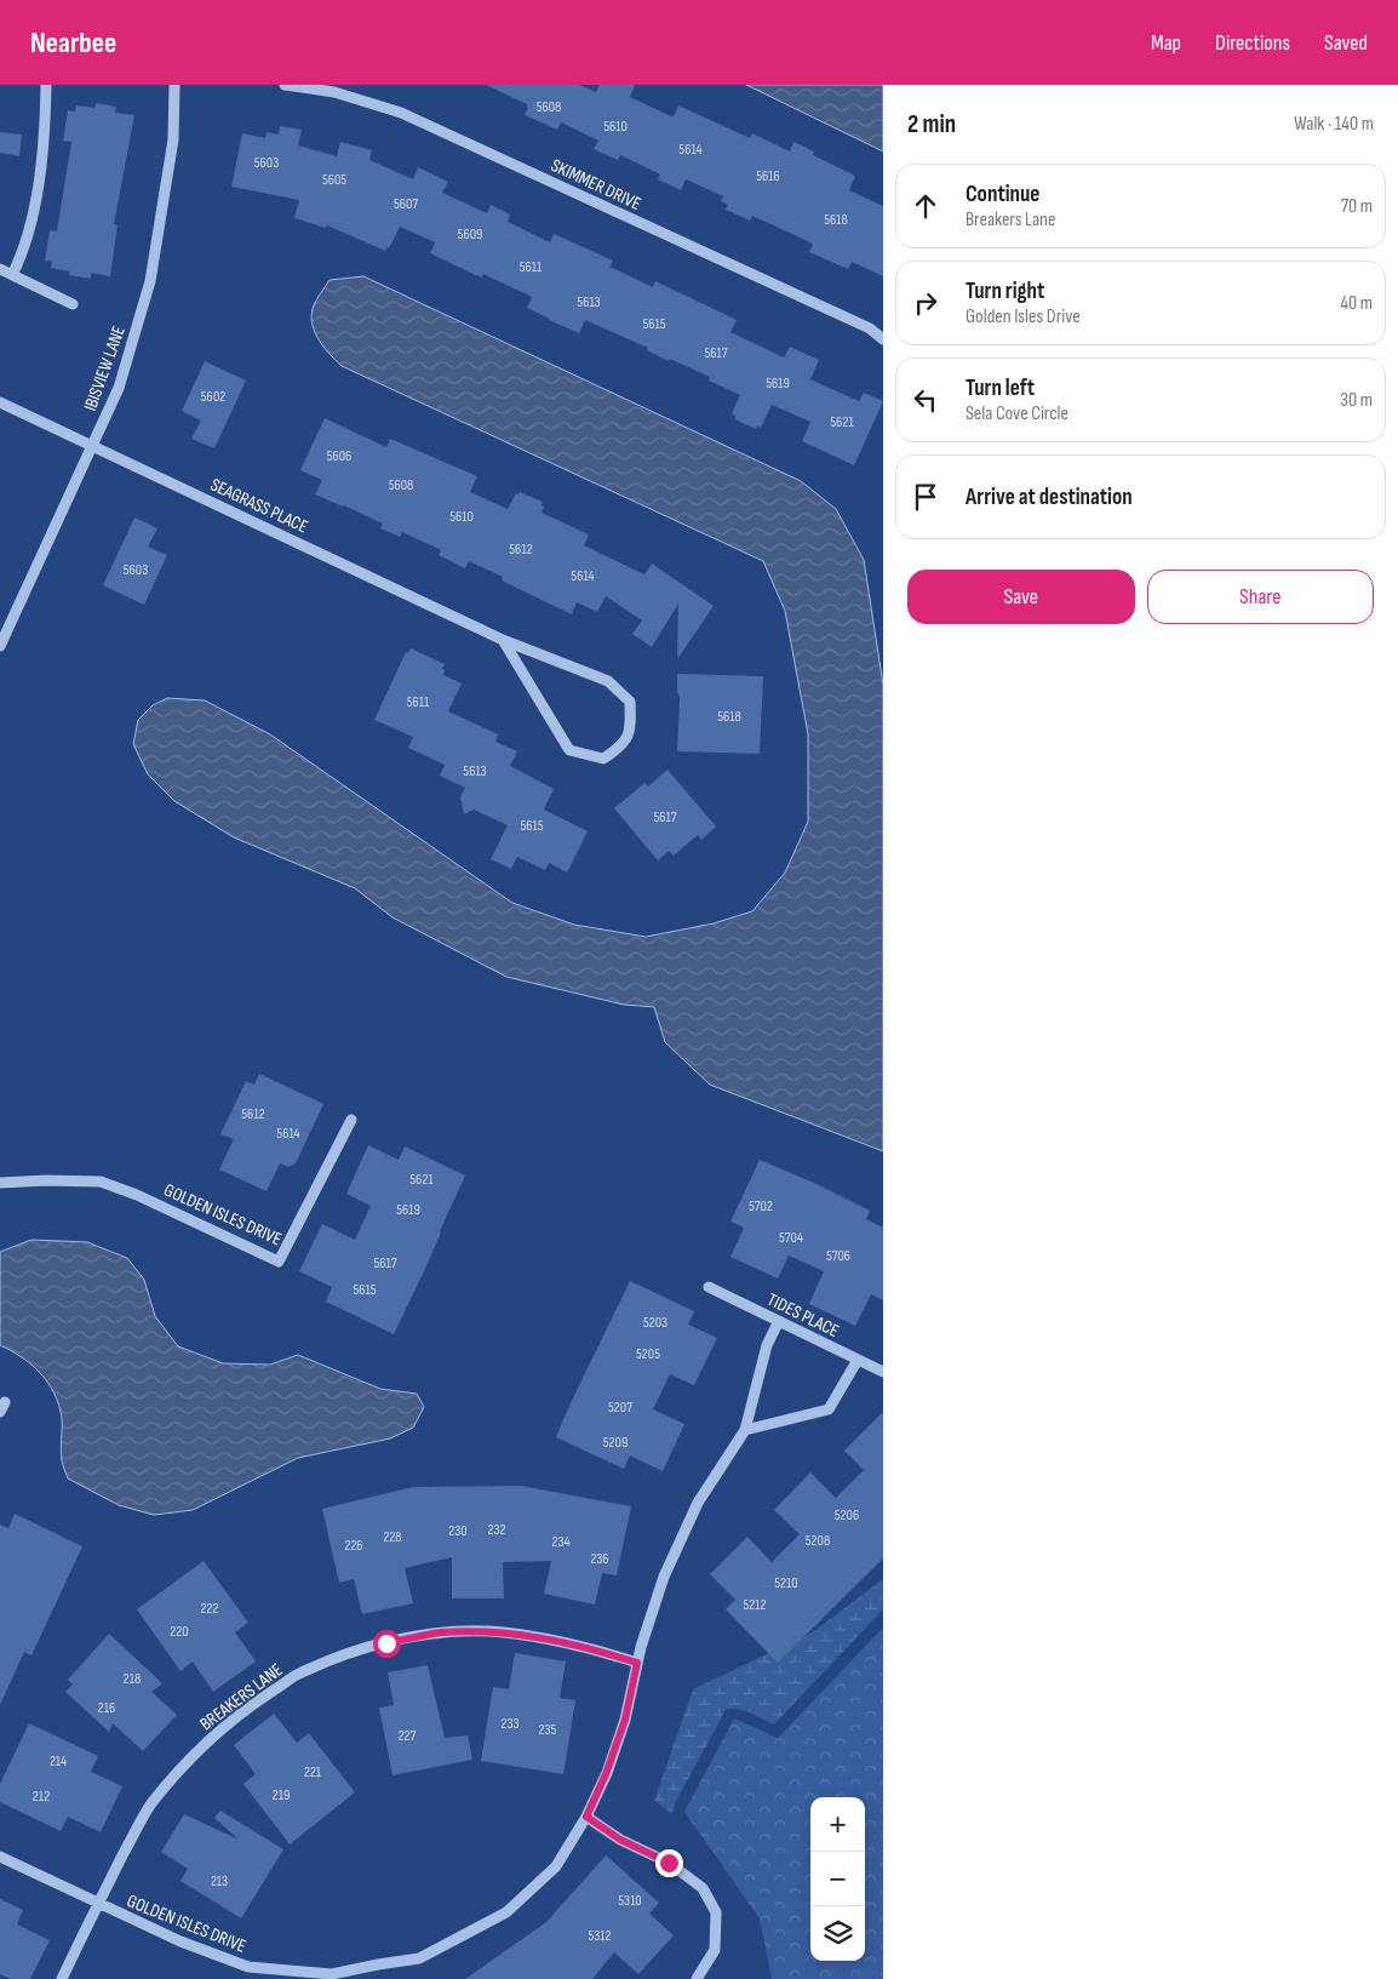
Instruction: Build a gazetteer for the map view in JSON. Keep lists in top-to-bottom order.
{
  "streets": {
    "street": [
      "SKIMMER DRIVE",
      "IBISVIEW LANE",
      "SEAGRASS PLACE",
      "GOLDEN ISLES DRIVE",
      "TIDES PLACE",
      "BREAKERS LANE"
    ]
  },
  "crossings": [
    ["IBISVIEW LANE", "SEAGRASS PLACE"],
    ["GOLDEN ISLES DRIVE", "TIDES PLACE"],
    ["GOLDEN ISLES DRIVE", "BREAKERS LANE"]
  ],
  "house_numbers": [
    "5608",
    "5610",
    "5614",
    "5603",
    "5616",
    "5605",
    "5607",
    "5618",
    "5609",
    "5611",
    "5613",
    "5615",
    "5617",
    "5619",
    "5602",
    "5621",
    "5606",
    "5608",
    "5610",
    "5612",
    "5603",
    "5614",
    "5611",
    "5618",
    "5613",
    "5617",
    "5615",
    "5612",
    "5614",
    "5621",
    "5702",
    "5619",
    "5704",
    "5706",
    "5617",
    "5615",
    "5203",
    "5205",
    "5207",
    "5209",
    "5206",
    "232",
    "230",
    "228",
    "5208",
    "234",
    "226",
    "236",
    "5210",
    "5212",
    "222",
    "220",
    "218",
    "216",
    "233",
    "235",
    "227",
    "214",
    "221",
    "219",
    "212",
    "213",
    "5310",
    "5312"
  ],
  "page": {
    "header": "Nearbee",
    "nav": ["Map", "Directions", "Saved"],
    "heading": ["2 min", "Walk · 140 m"],
    "list": [
      ["Continue", "Breakers Lane", "70 m"],
      ["Turn right", "Golden Isles Drive", "40 m"],
      ["Turn left", "Sela Cove Circle", "30 m"],
      "Arrive at destination"
    ],
    "buttons": ["Save", "Share"],
    "map_buttons": ["+", "−"]
  }
}
